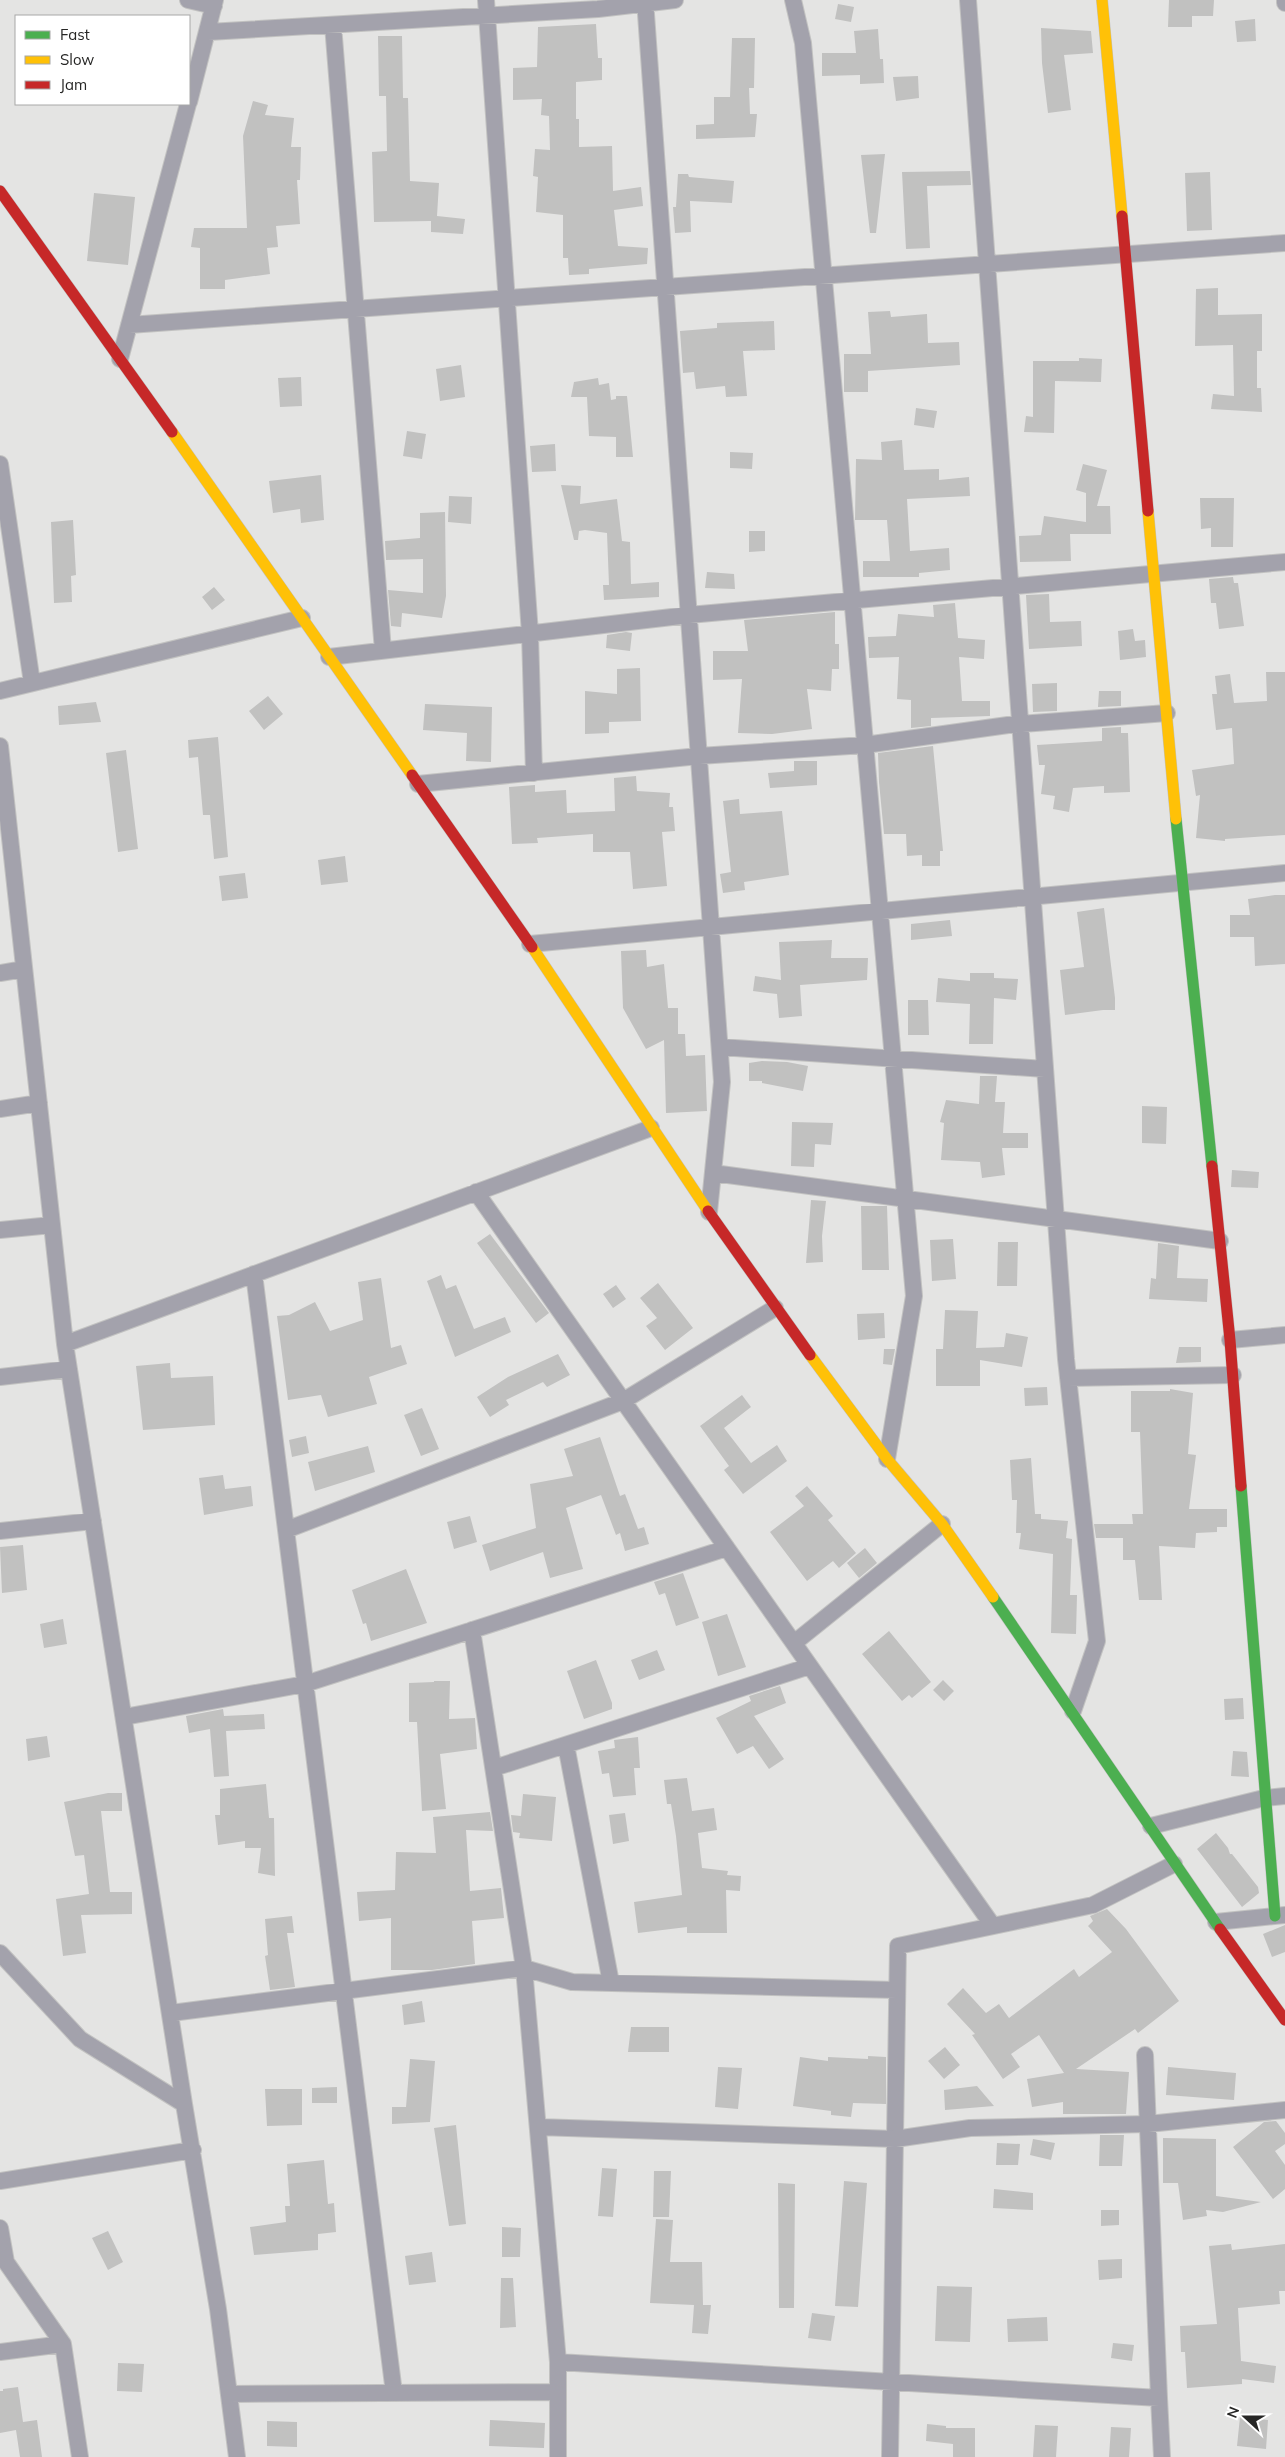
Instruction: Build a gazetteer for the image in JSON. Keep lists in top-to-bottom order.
{
  "legend": ["Fast", "Slow", "Jam"],
  "north": "left"
}
